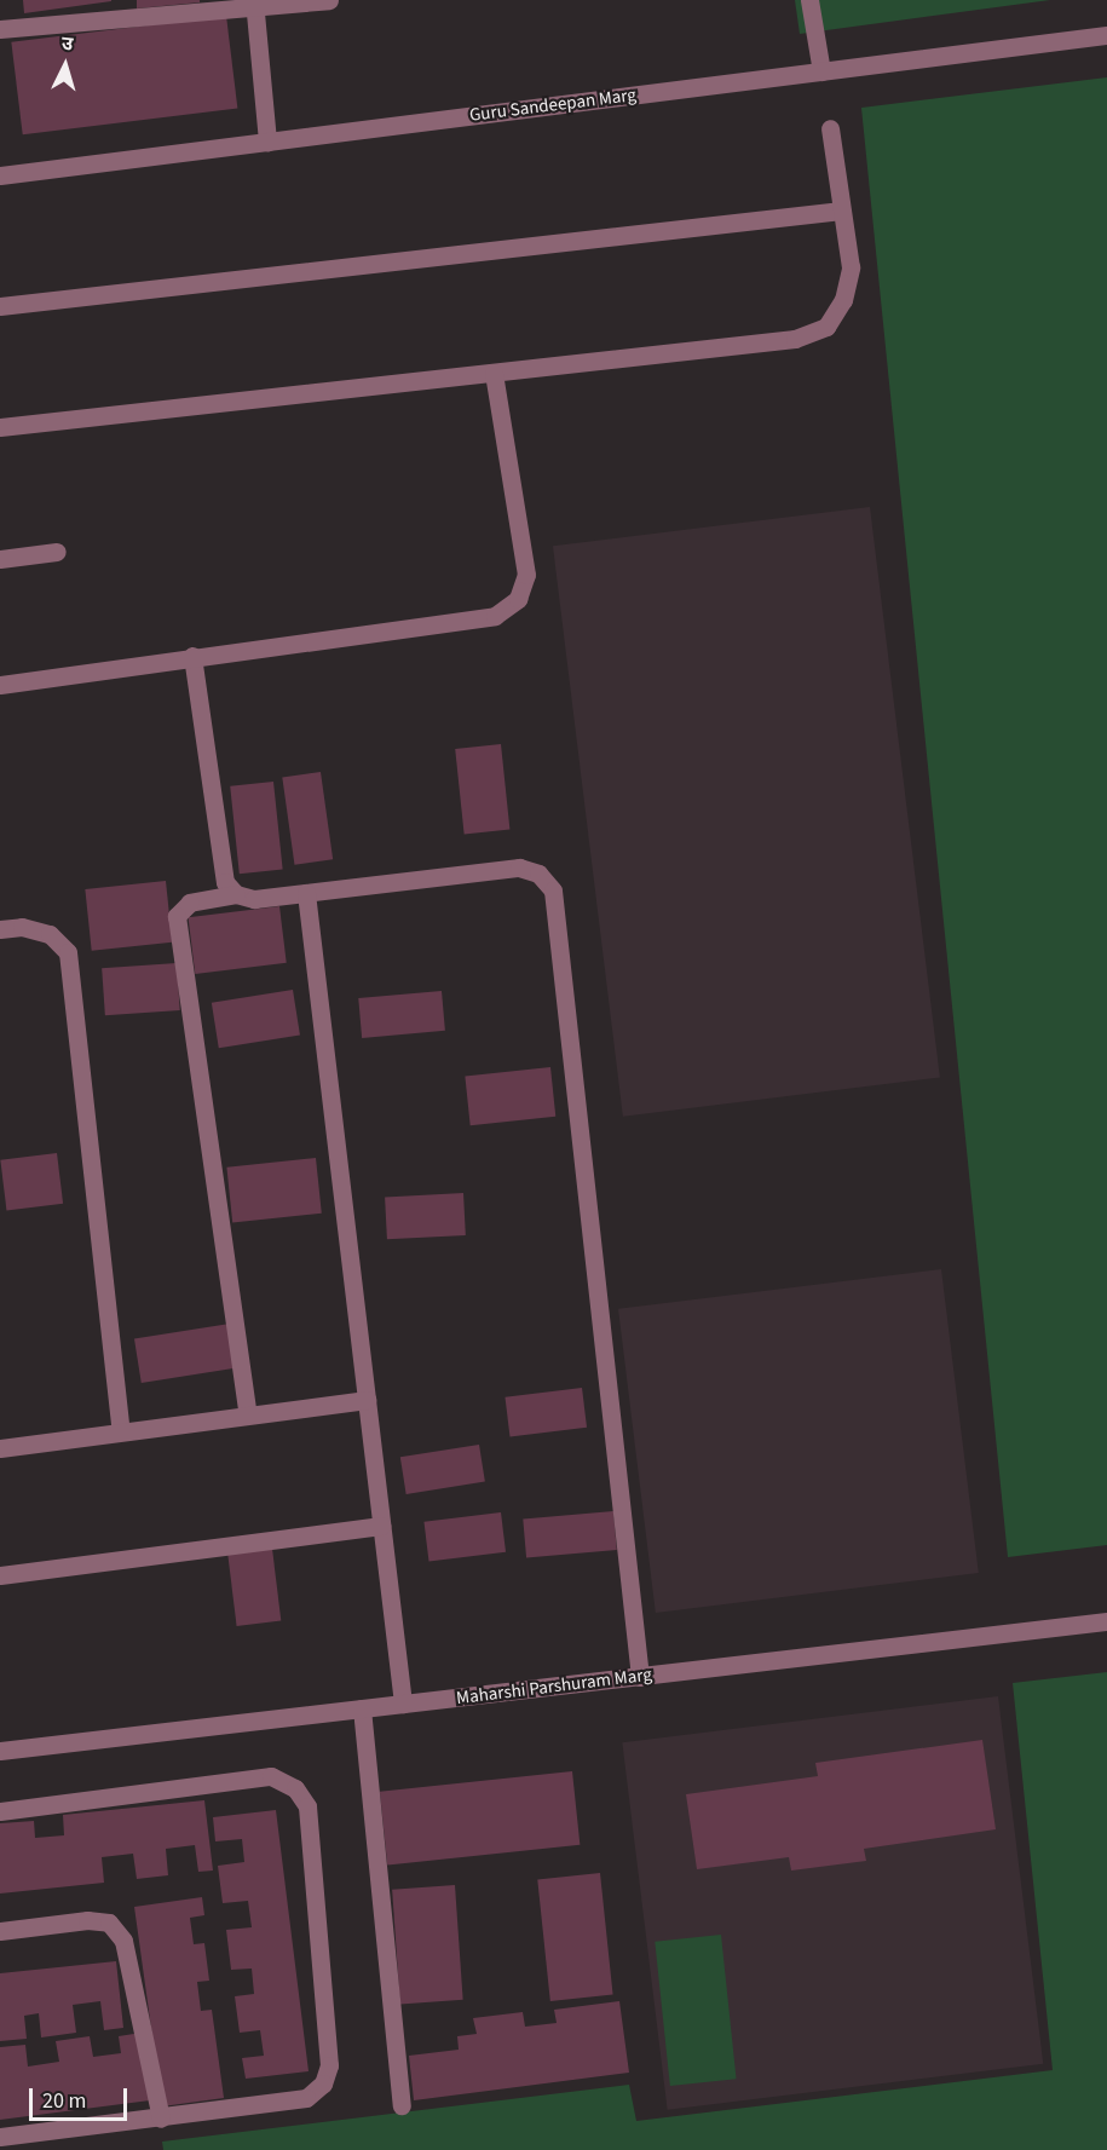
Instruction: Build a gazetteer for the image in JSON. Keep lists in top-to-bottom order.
{
  "streets": {
    "street": ["Guru Sandeepan Marg", "Maharshi Parshuram Marg"]
  },
  "scale_bar": "20 m",
  "north": "top"
}
